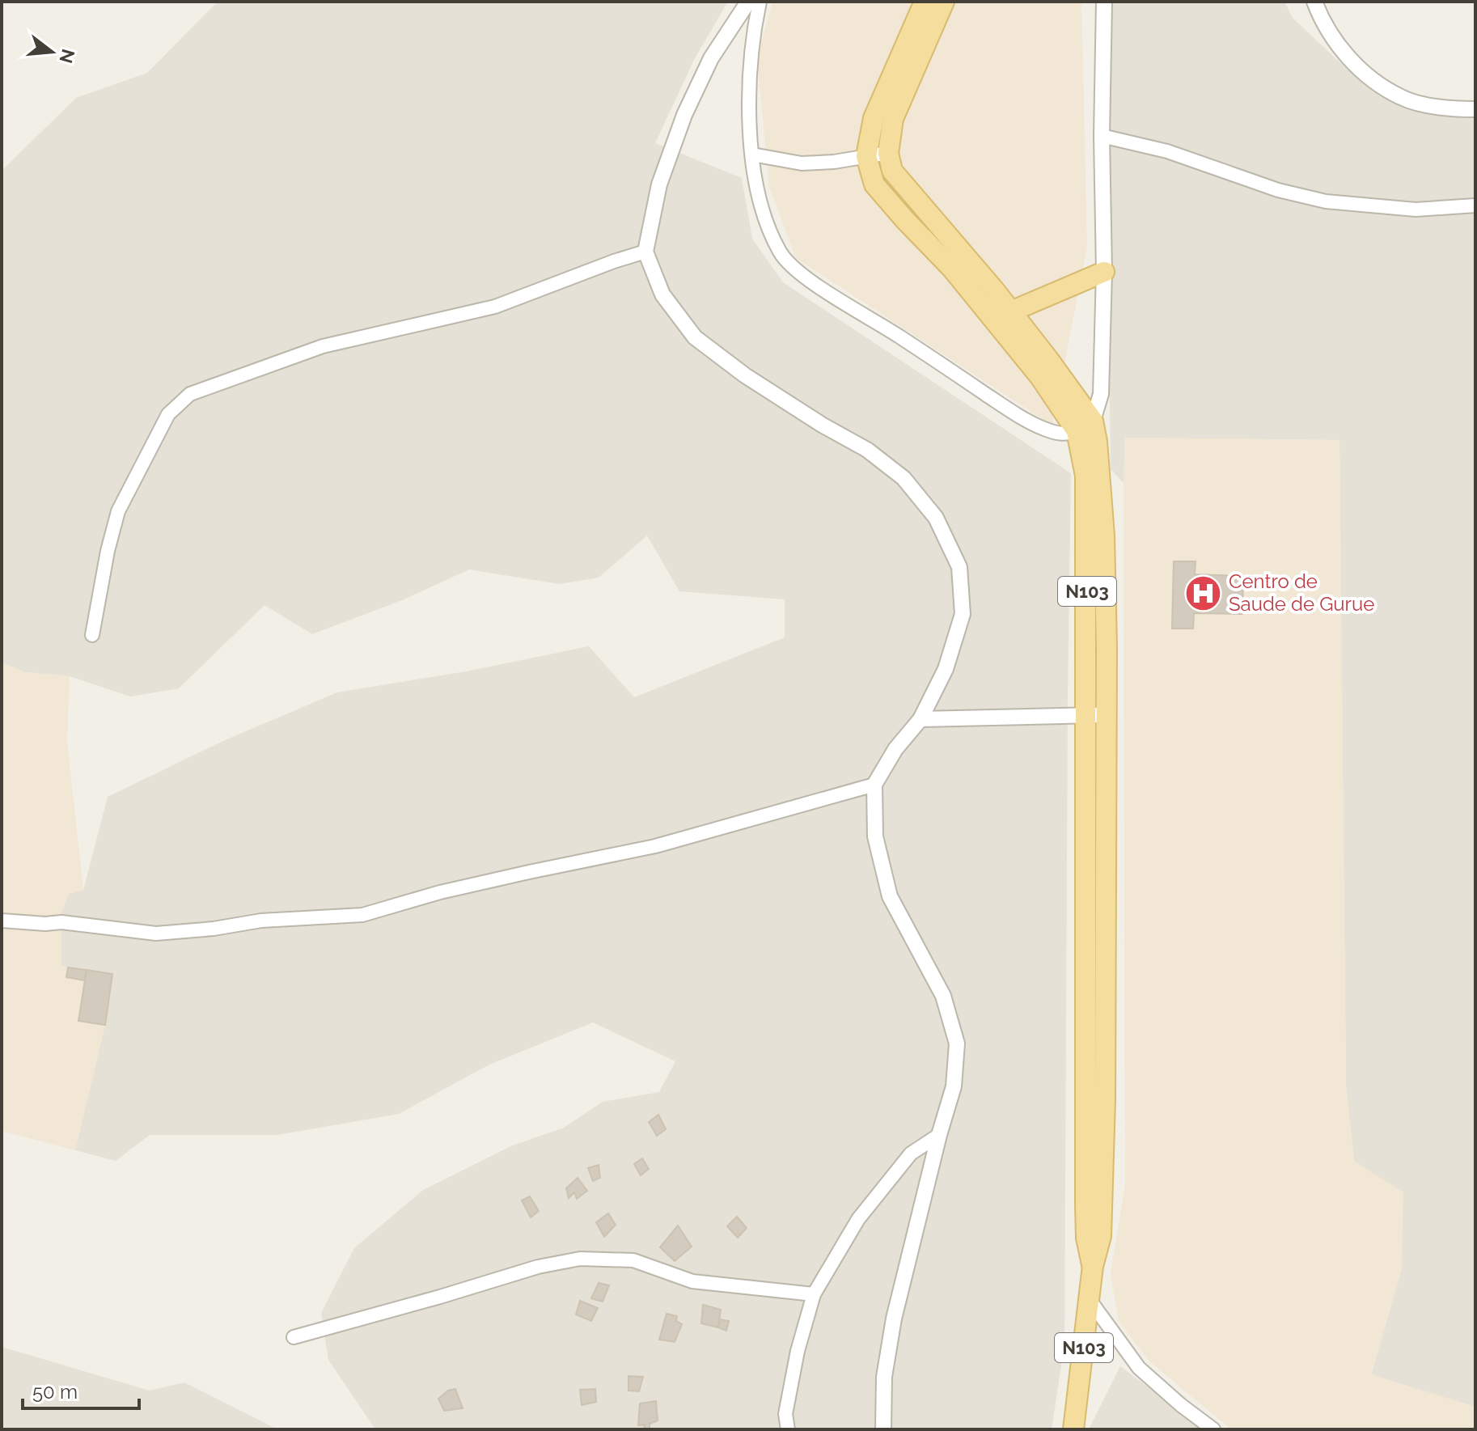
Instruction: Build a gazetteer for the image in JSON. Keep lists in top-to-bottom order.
{
  "streets": {
    "main road": ["N103"]
  },
  "places": {
    "hospital": ["Centro de Saude de Gurue"]
  },
  "scale_bar": "50 m",
  "north": "right"
}
